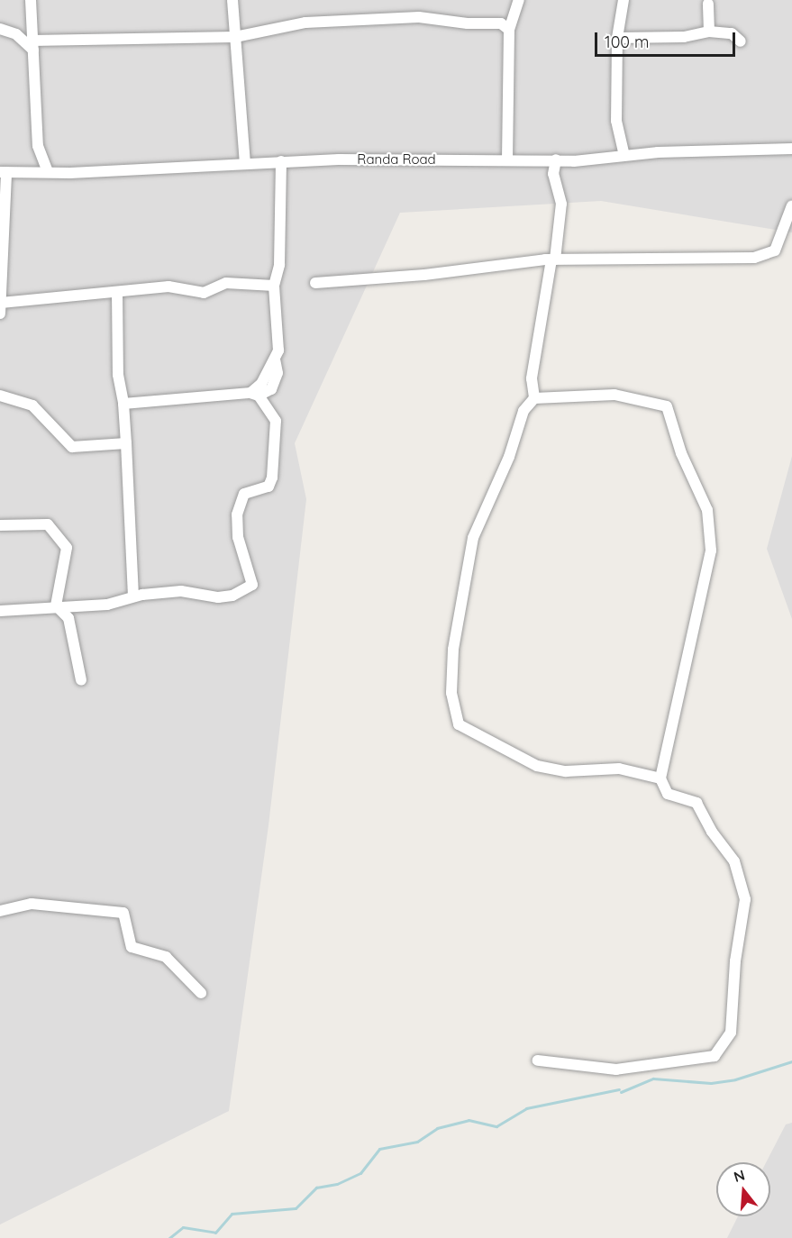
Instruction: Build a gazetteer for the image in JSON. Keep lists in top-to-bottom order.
{
  "streets": {
    "street": ["Randa Road"]
  },
  "scale_bar": "100 m",
  "north": "top"
}
